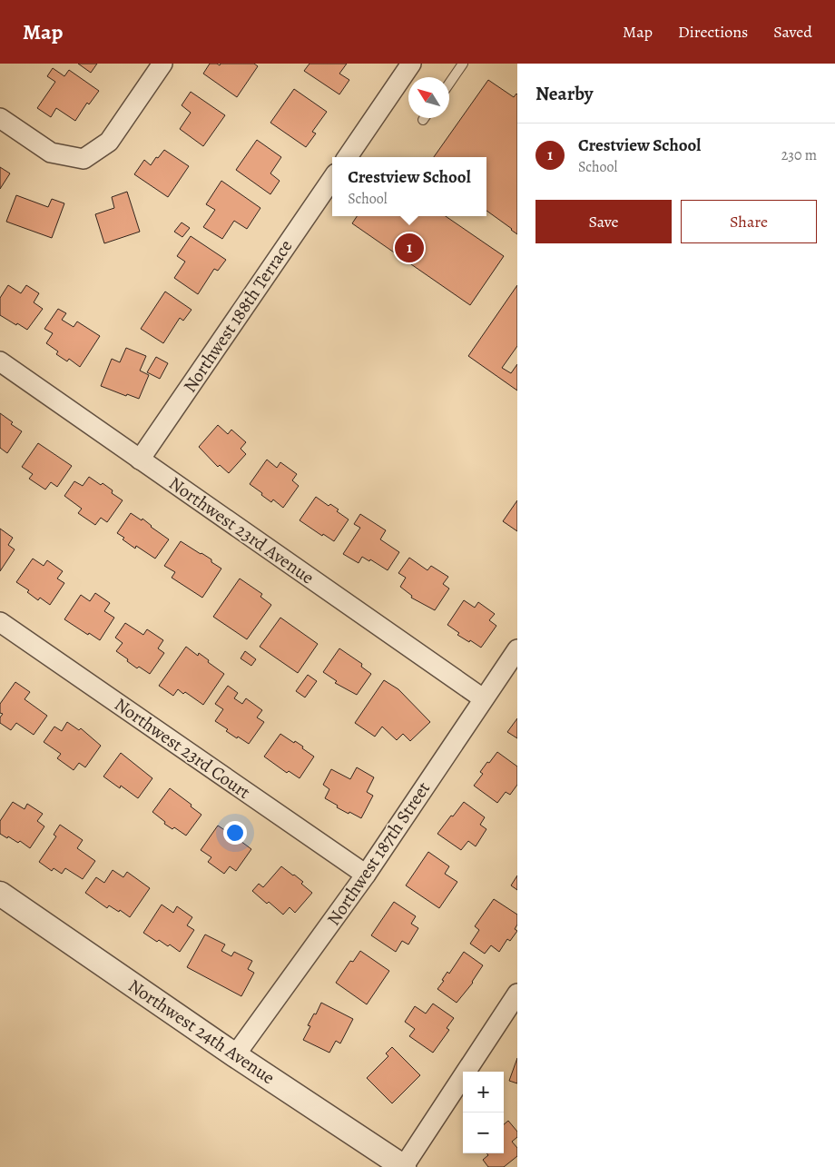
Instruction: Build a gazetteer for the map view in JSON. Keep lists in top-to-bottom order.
{
  "streets": {
    "street": [
      "Northwest 188th Terrace",
      "Northwest 23rd Avenue",
      "Northwest 23rd Court",
      "Northwest 187th Street",
      "Northwest 24th Avenue"
    ]
  },
  "crossings": [
    ["Northwest 188th Terrace", "Northwest 23rd Avenue"],
    ["Northwest 23rd Avenue", "Northwest 187th Street"],
    ["Northwest 23rd Court", "Northwest 187th Street"],
    ["Northwest 187th Street", "Northwest 24th Avenue"]
  ],
  "north": "top left",
  "page": {
    "header": "Map",
    "nav": ["Map", "Directions", "Saved"],
    "heading": "Nearby",
    "list": [
      {
        "mark": "1",
        "name": "Crestview School",
        "note": "School",
        "value": "230 m"
      }
    ],
    "popup": ["Crestview School", "School"],
    "buttons": ["Save", "Share"],
    "pins": "1",
    "map_buttons": ["+", "−"]
  }
}
